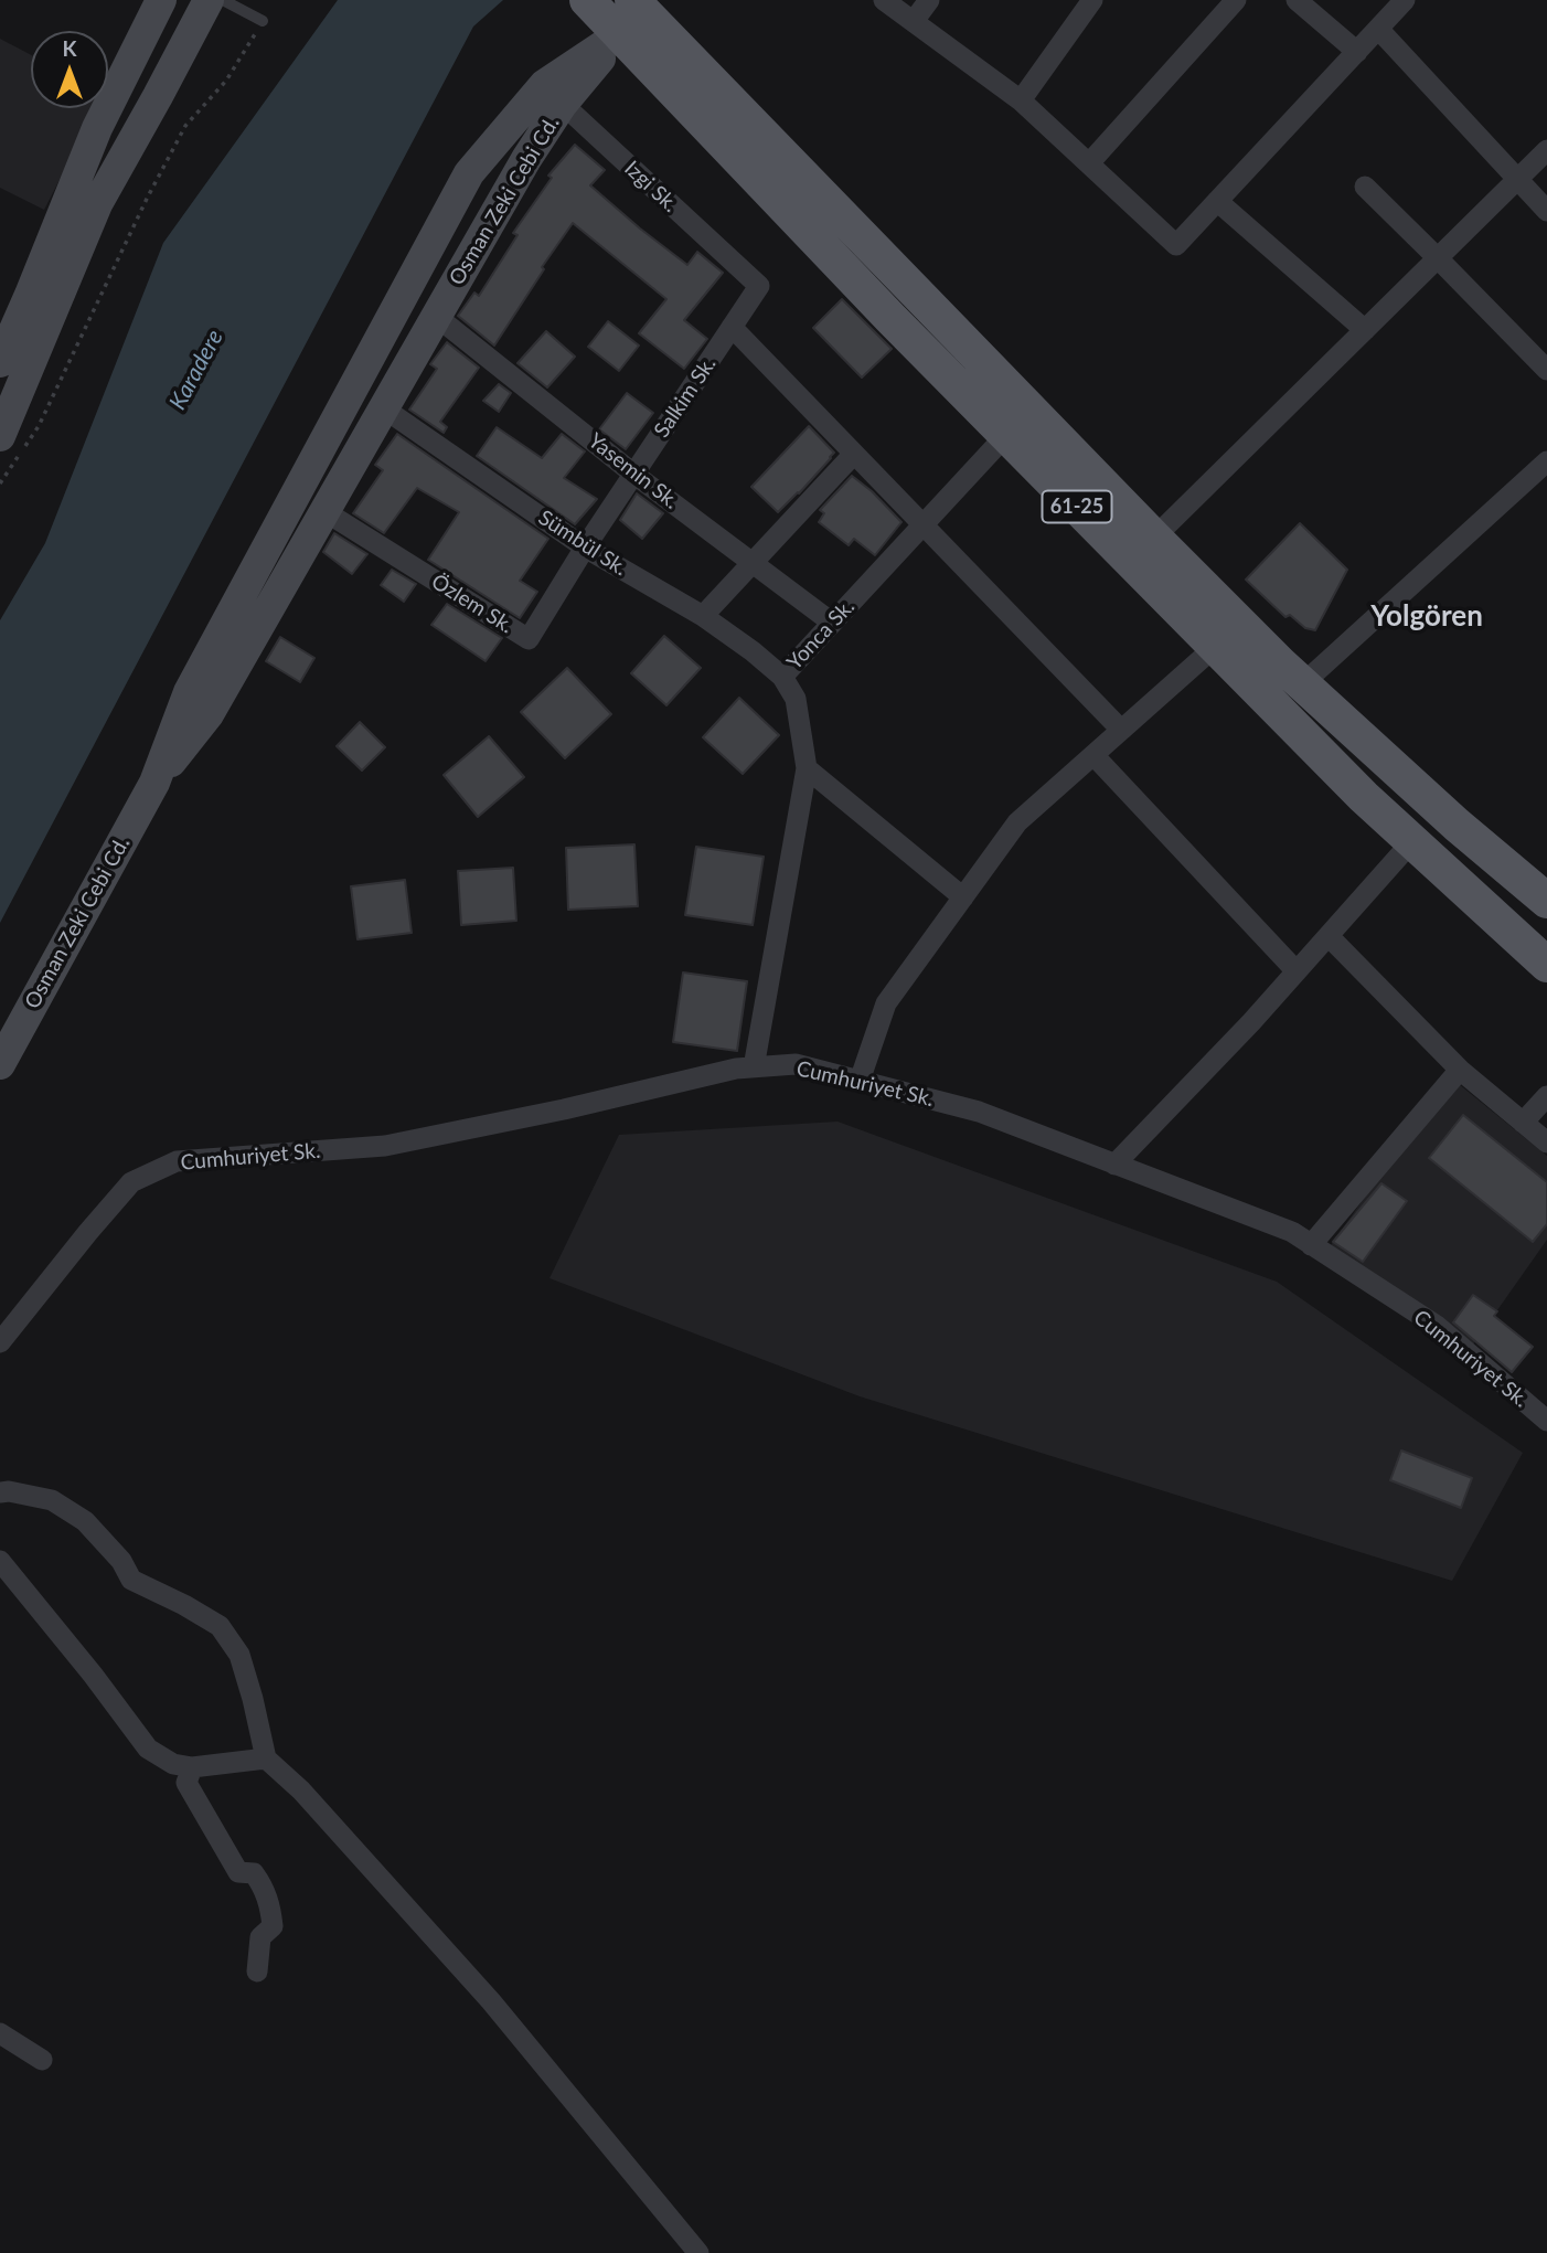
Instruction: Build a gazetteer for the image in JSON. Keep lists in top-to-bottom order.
{
  "streets": {
    "main road": ["61-25"],
    "street": [
      "Izgi Sk.",
      "Osman Zeki Cebi Cd.",
      "Salkim Sk.",
      "Yasemin Sk.",
      "Sümbül Sk.",
      "Özlem Sk.",
      "Yonca Sk.",
      "Cumhuriyet Sk."
    ]
  },
  "crossings": [
    ["Izgi Sk.", "Osman Zeki Cebi Cd."],
    ["Izgi Sk.", "Salkim Sk."],
    ["Osman Zeki Cebi Cd.", "Yasemin Sk."],
    ["Osman Zeki Cebi Cd.", "61-25"],
    ["Osman Zeki Cebi Cd.", "Sümbül Sk."],
    ["Osman Zeki Cebi Cd.", "Özlem Sk."],
    ["Salkim Sk.", "Yasemin Sk."],
    ["Salkim Sk.", "Sümbül Sk."],
    ["Salkim Sk.", "Özlem Sk."],
    ["Yasemin Sk.", "Yonca Sk."],
    ["61-25", "Yonca Sk."],
    ["Sümbül Sk.", "Özlem Sk."],
    ["Sümbül Sk.", "Yonca Sk."],
    ["Yonca Sk.", "Cumhuriyet Sk."]
  ],
  "districts": ["Yolgören"],
  "water": ["Karadere"],
  "north": "top"
}
